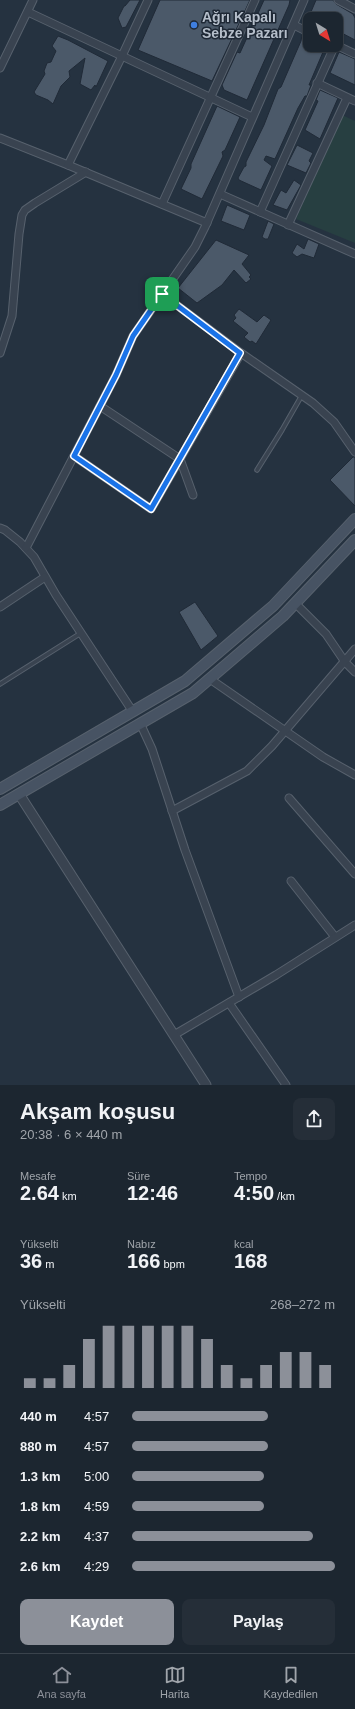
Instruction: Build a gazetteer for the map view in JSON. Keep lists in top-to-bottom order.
{
  "places": ["Ağrı Kapalı Sebze Pazarı"],
  "north": "bottom right",
  "page": {
    "heading": ["Akşam koşusu", "20:38 · 6 × 440 m"],
    "stats": [
      ["Mesafe", "2.64 km"],
      ["Süre", "12:46"],
      ["Tempo", "4:50 /km"],
      ["Yükselti", "36 m"],
      ["Nabız", "166 bpm"],
      ["kcal", "168"]
    ],
    "chart": ["Yükselti", "268–272 m"],
    "list": [
      {
        "name": "440 m",
        "note": "4:57"
      },
      {
        "name": "880 m",
        "note": "4:57"
      },
      {
        "name": "1.3 km",
        "note": "5:00"
      },
      {
        "name": "1.8 km",
        "note": "4:59"
      },
      {
        "name": "2.2 km",
        "note": "4:37"
      },
      {
        "name": "2.6 km",
        "note": "4:29"
      }
    ],
    "buttons": ["Kaydet", "Paylaş"],
    "tabs": ["Ana sayfa", "Harita", "Kaydedilen"]
  }
}
